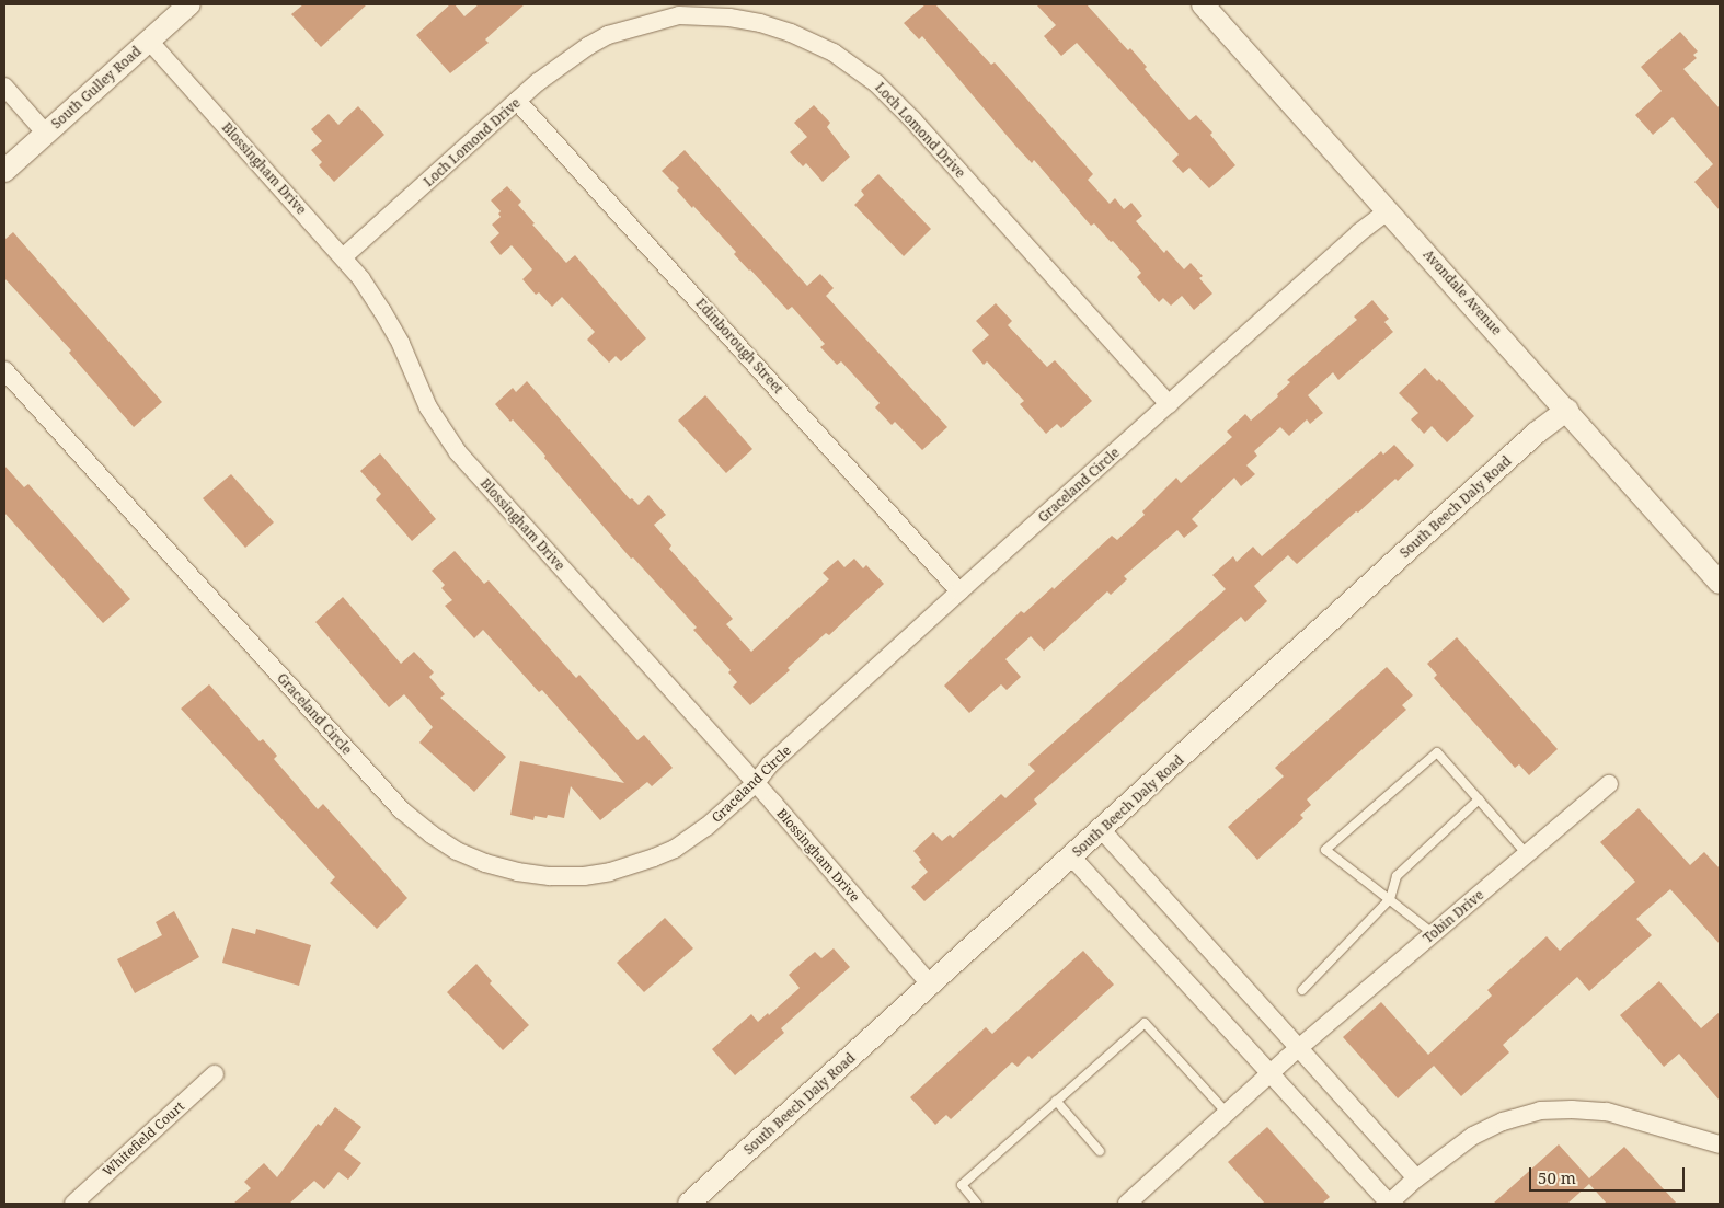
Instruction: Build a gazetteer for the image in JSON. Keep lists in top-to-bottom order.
{
  "streets": {
    "street": [
      "South Gulley Road",
      "Loch Lomond Drive",
      "Blossingham Drive",
      "Avondale Avenue",
      "Edinborough Street",
      "Graceland Circle",
      "South Beech Daly Road",
      "Tobin Drive",
      "Whitefield Court"
    ]
  },
  "crossings": [
    ["South Gulley Road", "Blossingham Drive"],
    ["Loch Lomond Drive", "Blossingham Drive"],
    ["Loch Lomond Drive", "Edinborough Street"],
    ["Loch Lomond Drive", "Graceland Circle"],
    ["Blossingham Drive", "Graceland Circle"],
    ["Blossingham Drive", "South Beech Daly Road"],
    ["Avondale Avenue", "Graceland Circle"],
    ["Avondale Avenue", "South Beech Daly Road"],
    ["Edinborough Street", "Graceland Circle"]
  ],
  "scale_bar": "50 m"
}
